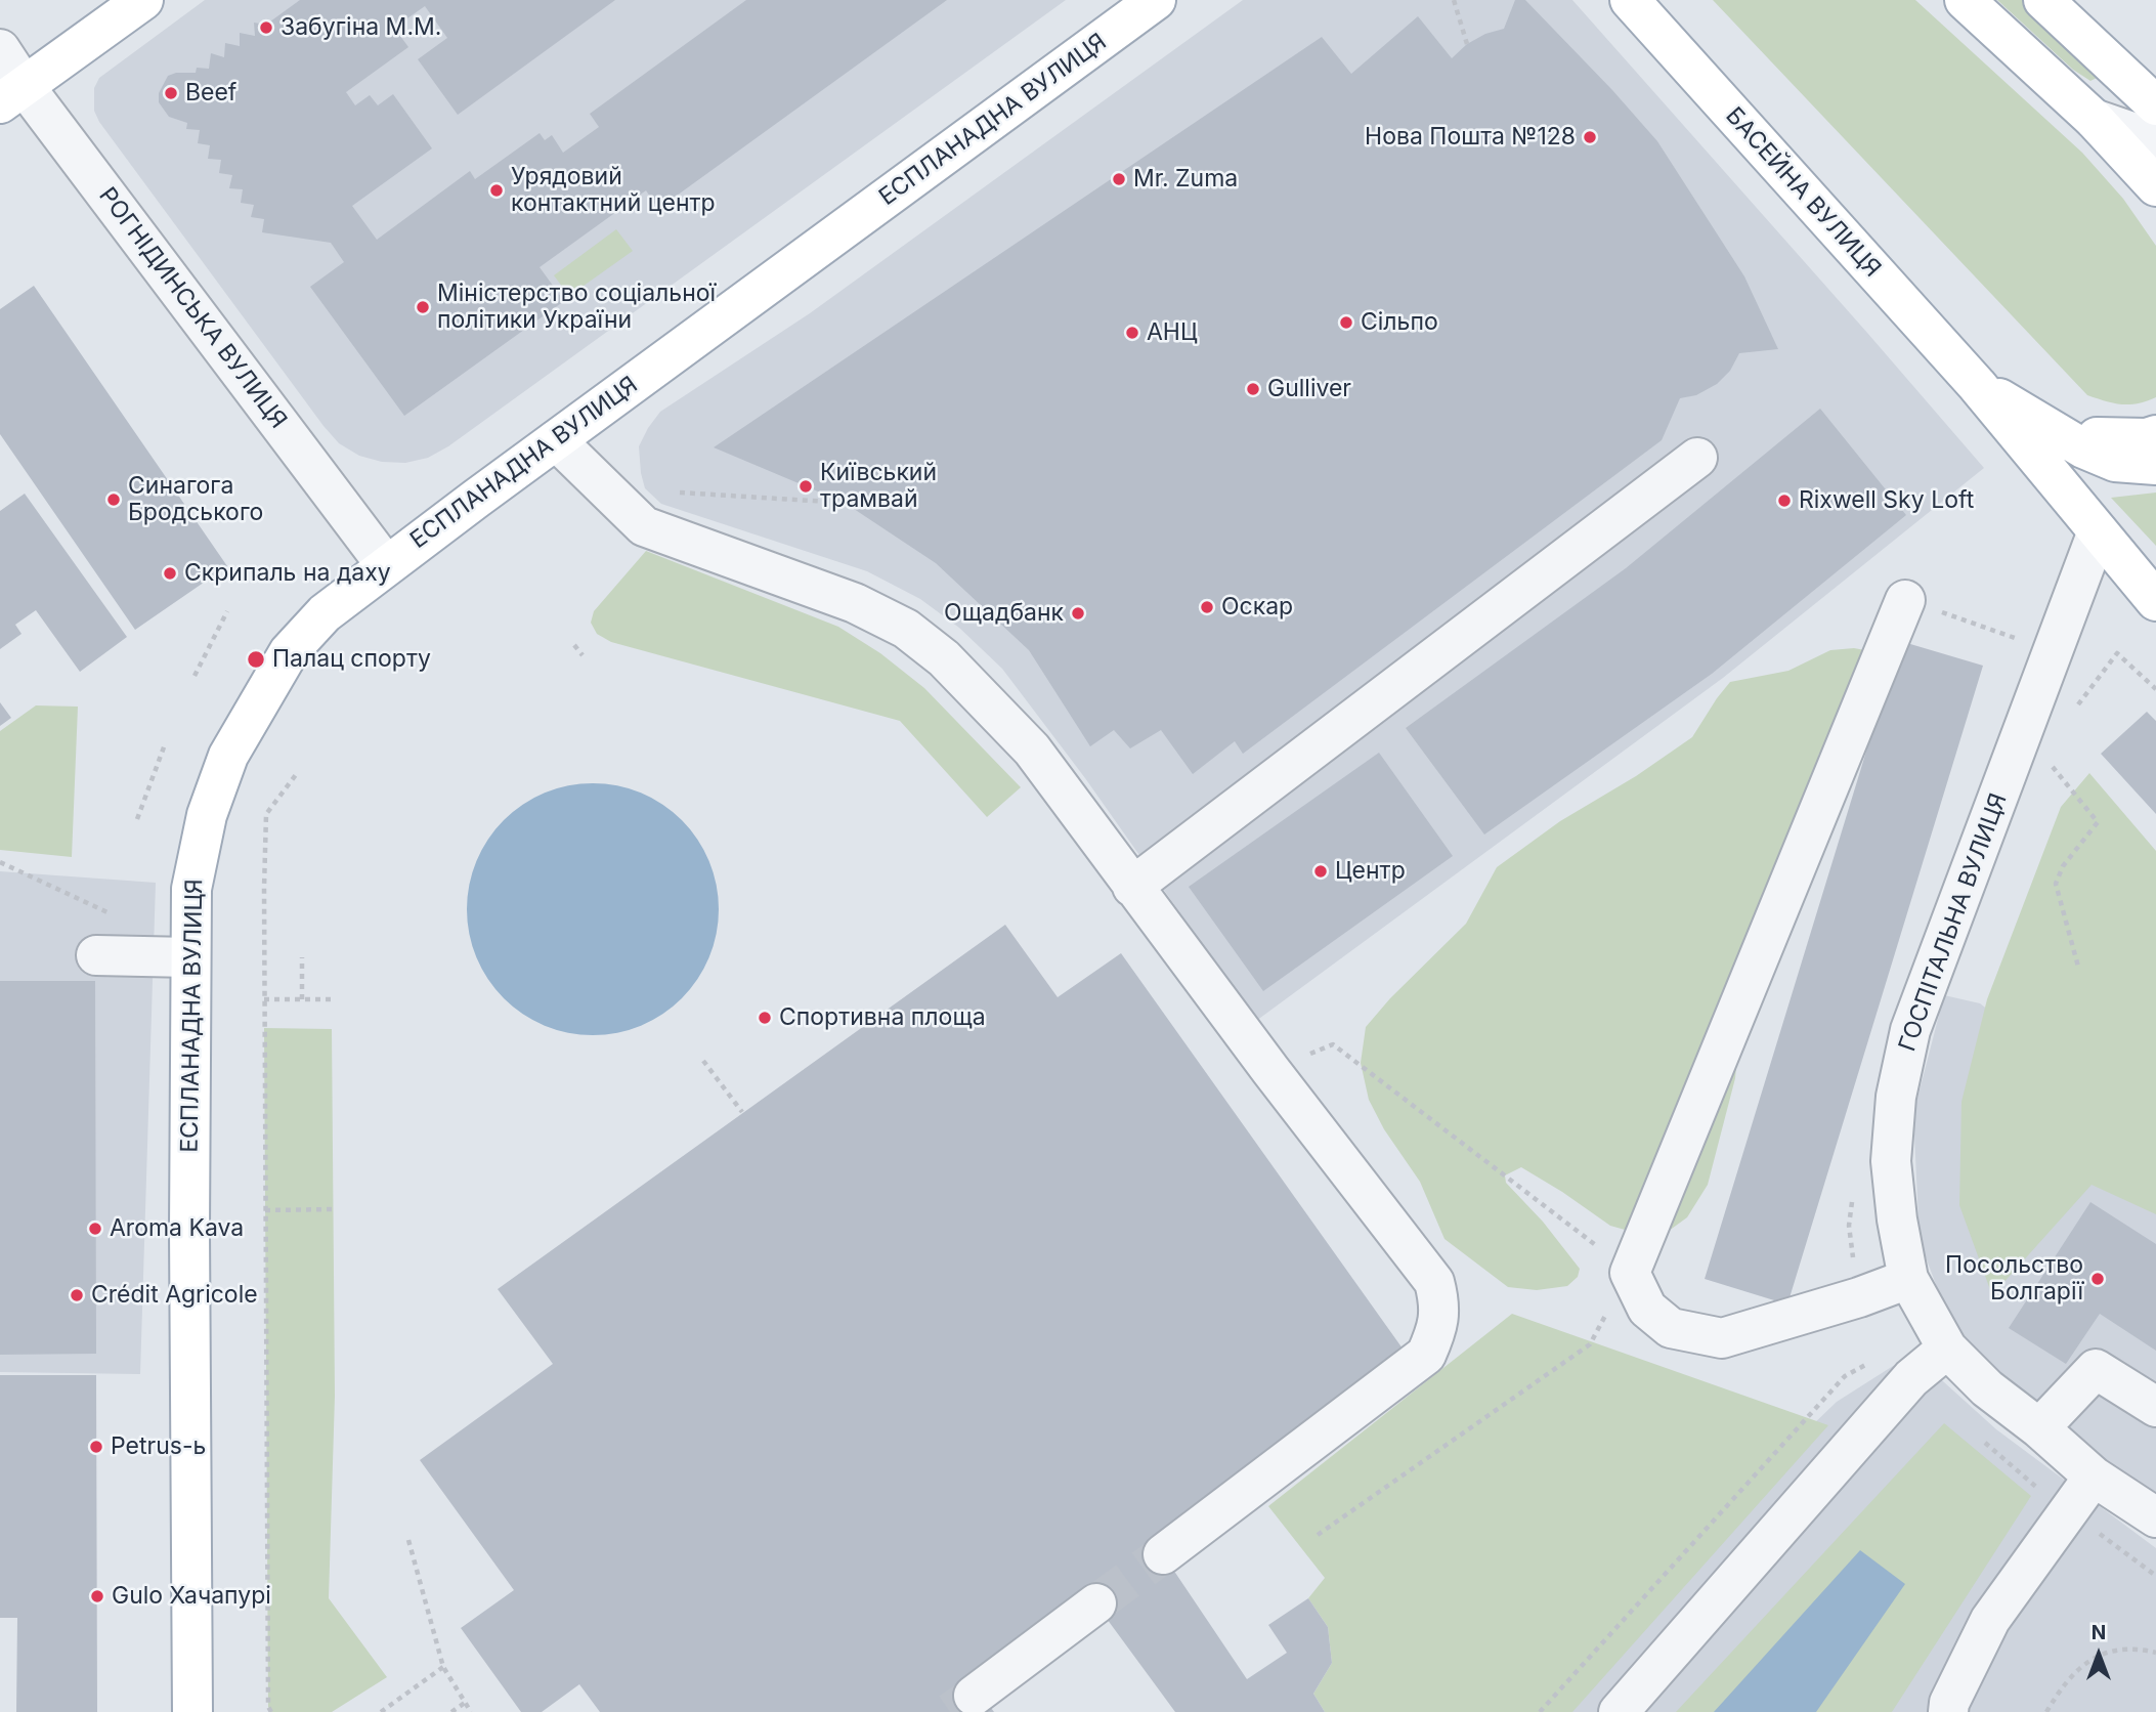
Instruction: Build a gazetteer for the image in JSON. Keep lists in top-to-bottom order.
{
  "streets": {
    "main road": ["ЕСПЛАНАДНА ВУЛИЦЯ", "БАСЕЙНА ВУЛИЦЯ"],
    "street": ["РОГНІДИНСЬКА ВУЛИЦЯ", "ГОСПІТАЛЬНА ВУЛИЦЯ"]
  },
  "crossings": [
    ["ЕСПЛАНАДНА ВУЛИЦЯ", "РОГНІДИНСЬКА ВУЛИЦЯ"],
    ["БАСЕЙНА ВУЛИЦЯ", "ГОСПІТАЛЬНА ВУЛИЦЯ"]
  ],
  "places": [
    "Забугіна М.М.",
    "Beef",
    "Нова Пошта №128",
    "Mr. Zuma",
    "Урядовий контактний центр",
    "Міністерство соціальної політики України",
    "Сільпо",
    "АНЦ",
    "Gulliver",
    "Київський трамвай",
    "Синагога Бродського",
    "Rixwell Sky Loft",
    "Скрипаль на даху",
    "Оскар",
    "Ощадбанк",
    "Палац спорту",
    "Центр",
    "Спортивна площа",
    "Aroma Kava",
    "Посольство Болгарії",
    "Crédit Agricole",
    "Petrus-ь",
    "Gulo Хачапурі"
  ],
  "north": "top"
}
